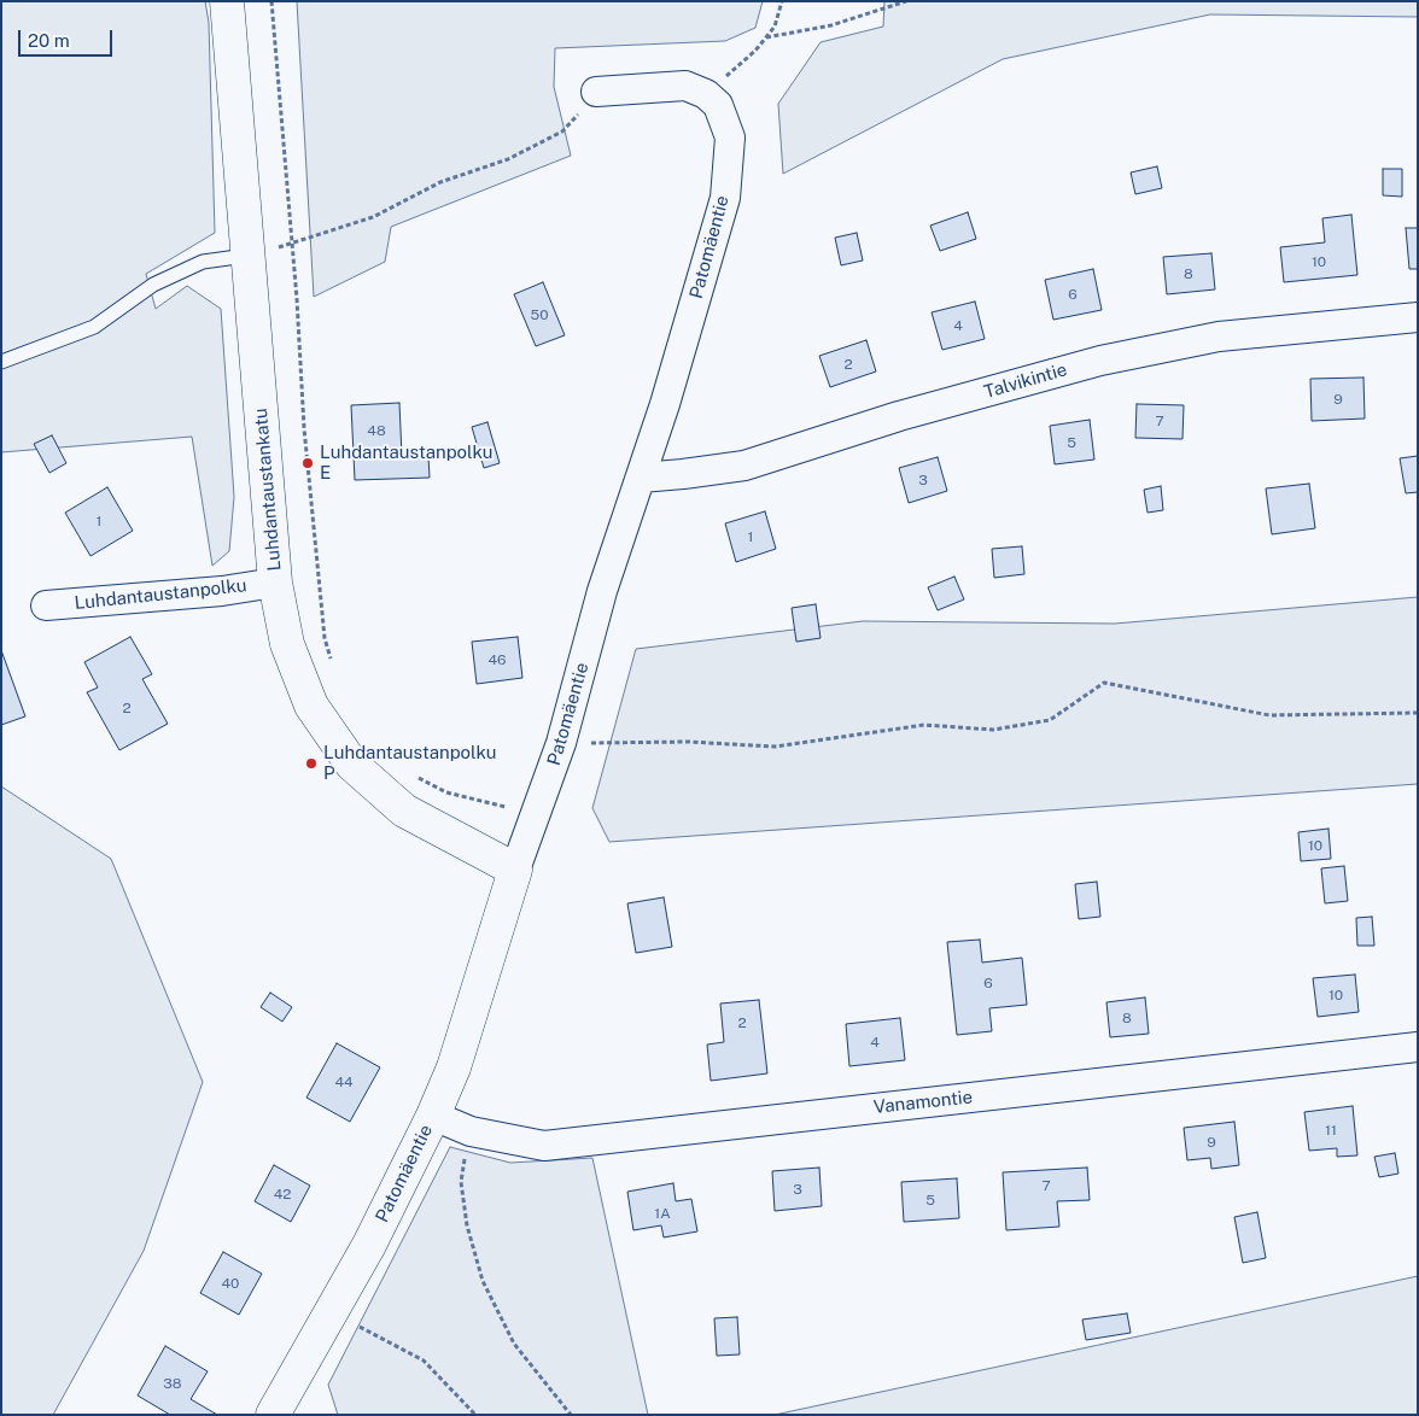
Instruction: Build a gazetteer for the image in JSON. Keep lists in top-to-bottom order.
{
  "streets": {
    "street": [
      "Patomäentie",
      "Talvikintie",
      "Luhdantaustankatu",
      "Luhdantaustanpolku",
      "Vanamontie"
    ]
  },
  "crossings": [
    ["Patomäentie", "Talvikintie"],
    ["Patomäentie", "Luhdantaustankatu"],
    ["Patomäentie", "Vanamontie"],
    ["Luhdantaustankatu", "Luhdantaustanpolku"]
  ],
  "places": ["Luhdantaustanpolku E", "Luhdantaustanpolku P"],
  "house_numbers": [
    "10",
    "8",
    "6",
    "50",
    "4",
    "2",
    "9",
    "7",
    "48",
    "5",
    "3",
    "1",
    "1",
    "46",
    "2",
    "10",
    "6",
    "10",
    "8",
    "2",
    "4",
    "44",
    "11",
    "9",
    "7",
    "3",
    "42",
    "5",
    "1A",
    "40",
    "38"
  ],
  "scale_bar": "20 m"
}
